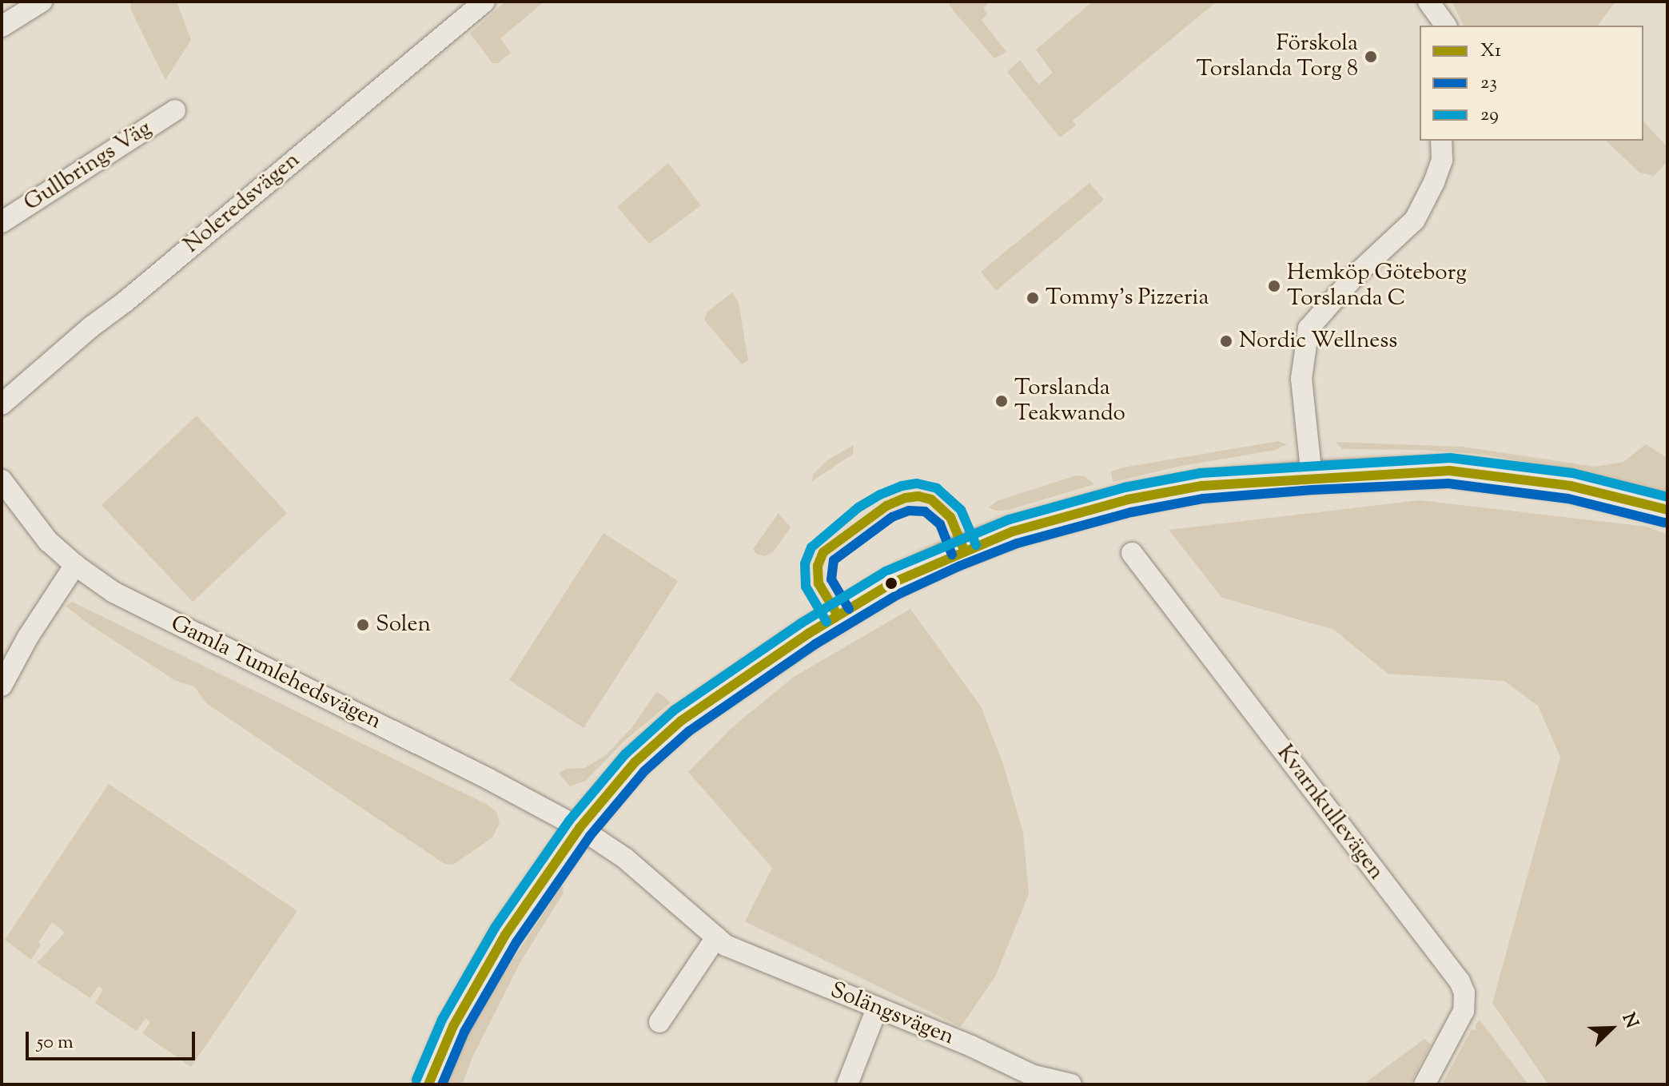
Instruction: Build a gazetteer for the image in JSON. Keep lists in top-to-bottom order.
{
  "streets": {
    "street": [
      "Gullbrings Väg",
      "Noleredsvägen",
      "Gamla Tumlehedsvägen",
      "Kvarnkullevägen",
      "Solängsvägen"
    ]
  },
  "crossings": [
    ["Gamla Tumlehedsvägen", "Solängsvägen"]
  ],
  "places": [
    "Förskola Torslanda Torg 8",
    "Hemköp Göteborg Torslanda C",
    "Tommy's Pizzeria",
    "Nordic Wellness",
    "Torslanda Teakwando",
    "Solen"
  ],
  "lines": ["transit line 29", "transit line X1", "transit line 23"],
  "legend": ["X1", "23", "29"],
  "scale_bar": "50 m",
  "north": "top right"
}
